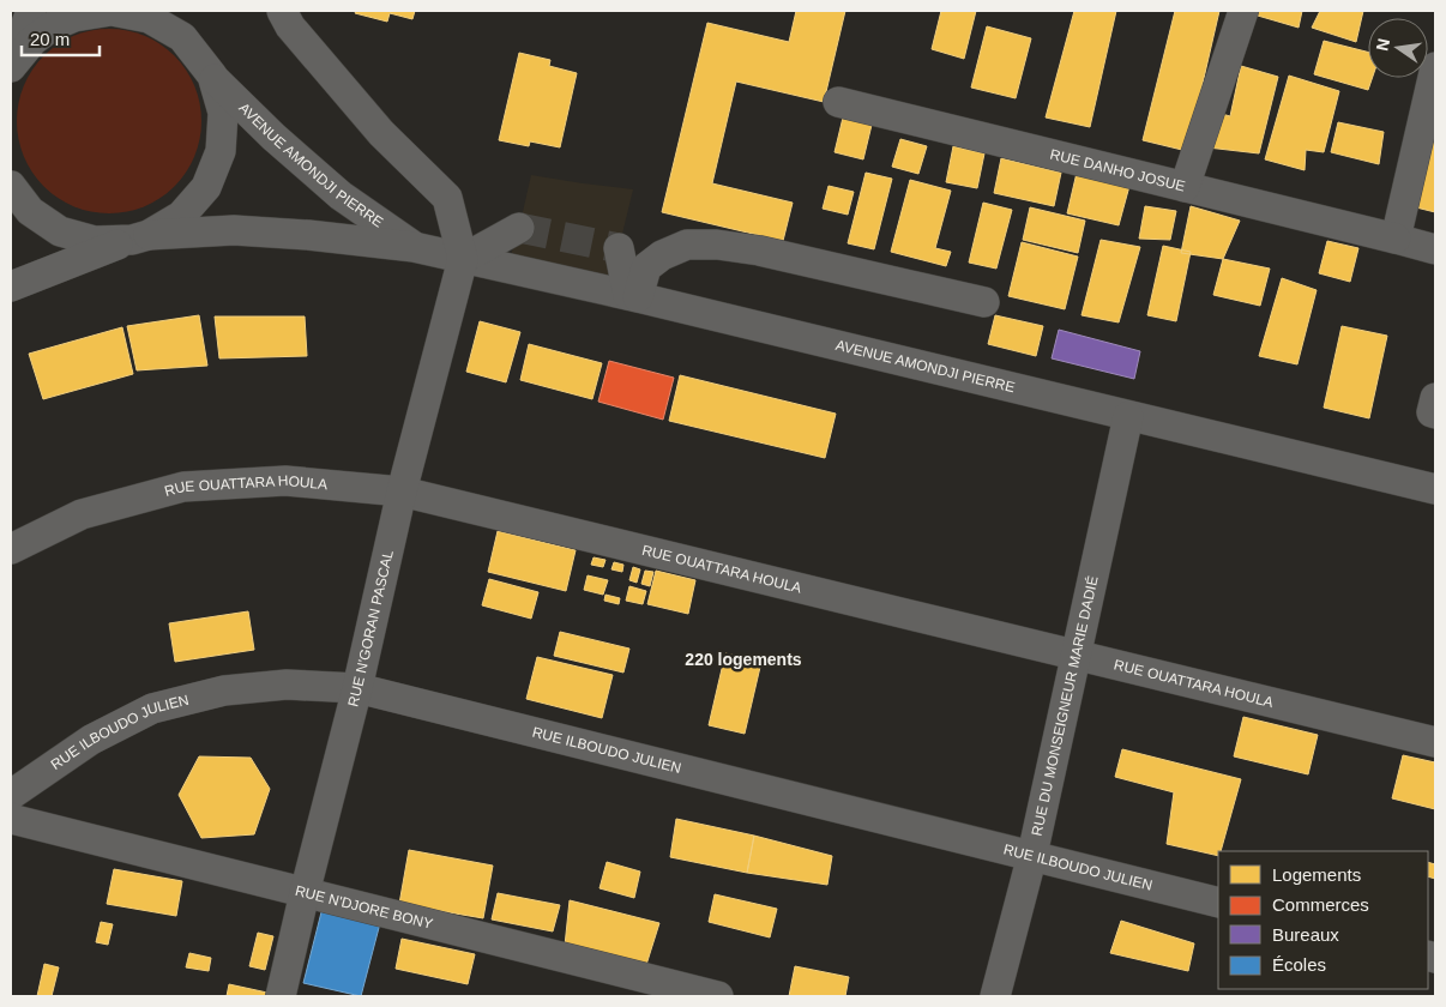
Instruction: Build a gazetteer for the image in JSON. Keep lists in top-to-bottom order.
{
  "streets": {
    "street": [
      "AVENUE AMONDJI PIERRE",
      "RUE DANHO JOSUE",
      "RUE OUATTARA HOULA",
      "RUE N'GORAN PASCAL",
      "RUE DU MONSEIGNEUR MARIE DADIÉ",
      "RUE ILBOUDO JULIEN",
      "RUE N'DJORE BONY"
    ]
  },
  "crossings": [
    ["AVENUE AMONDJI PIERRE", "RUE N'GORAN PASCAL"],
    ["AVENUE AMONDJI PIERRE", "RUE DU MONSEIGNEUR MARIE DADIÉ"],
    ["RUE OUATTARA HOULA", "RUE N'GORAN PASCAL"],
    ["RUE OUATTARA HOULA", "RUE DU MONSEIGNEUR MARIE DADIÉ"],
    ["RUE N'GORAN PASCAL", "RUE ILBOUDO JULIEN"],
    ["RUE N'GORAN PASCAL", "RUE N'DJORE BONY"],
    ["RUE DU MONSEIGNEUR MARIE DADIÉ", "RUE ILBOUDO JULIEN"]
  ],
  "districts": ["220 logements"],
  "legend": [
    "Logements",
    "Commerces",
    "Bureaux",
    "Écoles"
  ],
  "scale_bar": "20 m",
  "north": "left"
}
